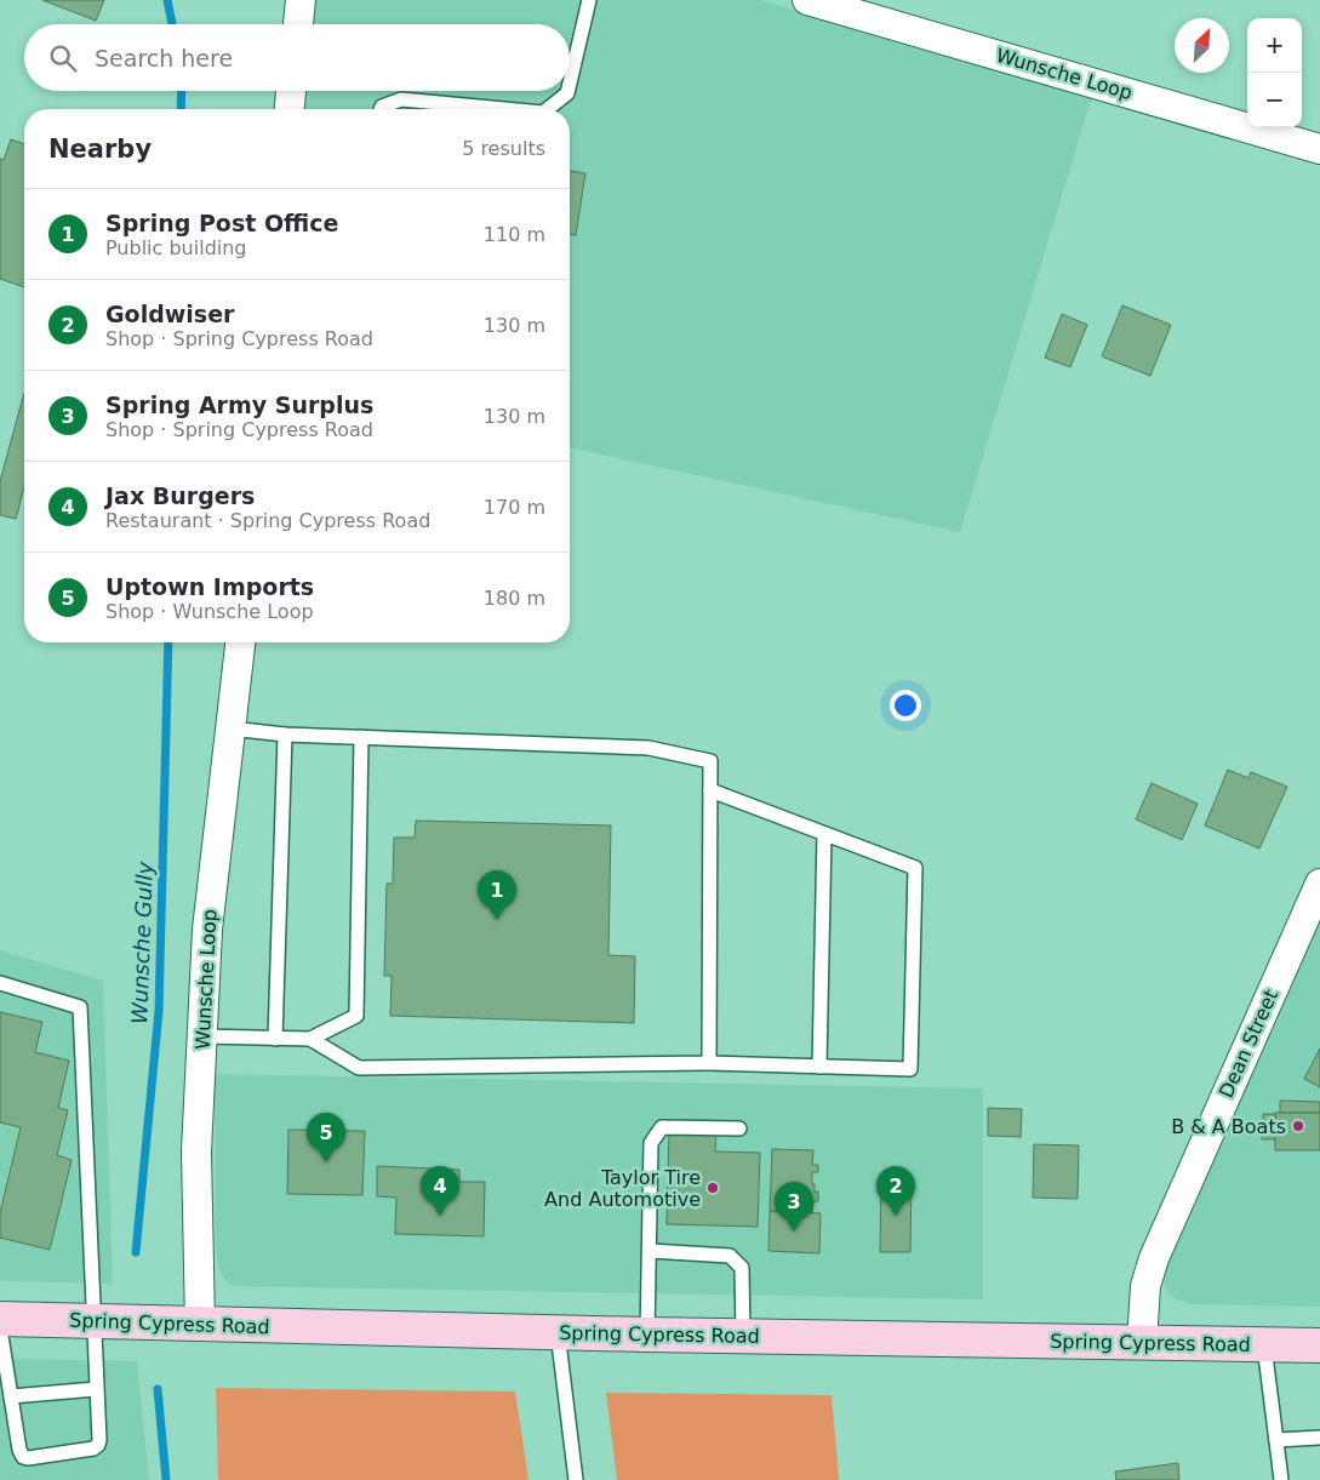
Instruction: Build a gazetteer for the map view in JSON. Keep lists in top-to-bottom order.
{
  "streets": {
    "main road": ["Spring Cypress Road"],
    "street": ["Wunsche Loop", "Dean Street"]
  },
  "crossings": [
    ["Wunsche Loop", "Spring Cypress Road"],
    ["Dean Street", "Spring Cypress Road"]
  ],
  "water": ["Wunsche Gully"],
  "places": ["B & A Boats", "Taylor Tire And Automotive"],
  "north": "top right",
  "page": {
    "map_buttons": ["+", "−"],
    "search": "Search here",
    "heading": ["Nearby", "5 results"],
    "list": [
      {
        "mark": "1",
        "name": "Spring Post Office",
        "note": "Public building",
        "value": "110 m"
      },
      {
        "mark": "2",
        "name": "Goldwiser",
        "note": "Shop · Spring Cypress Road",
        "value": "130 m"
      },
      {
        "mark": "3",
        "name": "Spring Army Surplus",
        "note": "Shop · Spring Cypress Road",
        "value": "130 m"
      },
      {
        "mark": "4",
        "name": "Jax Burgers",
        "note": "Restaurant · Spring Cypress Road",
        "value": "170 m"
      },
      {
        "mark": "5",
        "name": "Uptown Imports",
        "note": "Shop · Wunsche Loop",
        "value": "180 m"
      }
    ],
    "pins": [
      "1",
      "5",
      "2",
      "4",
      "3"
    ]
  }
}
